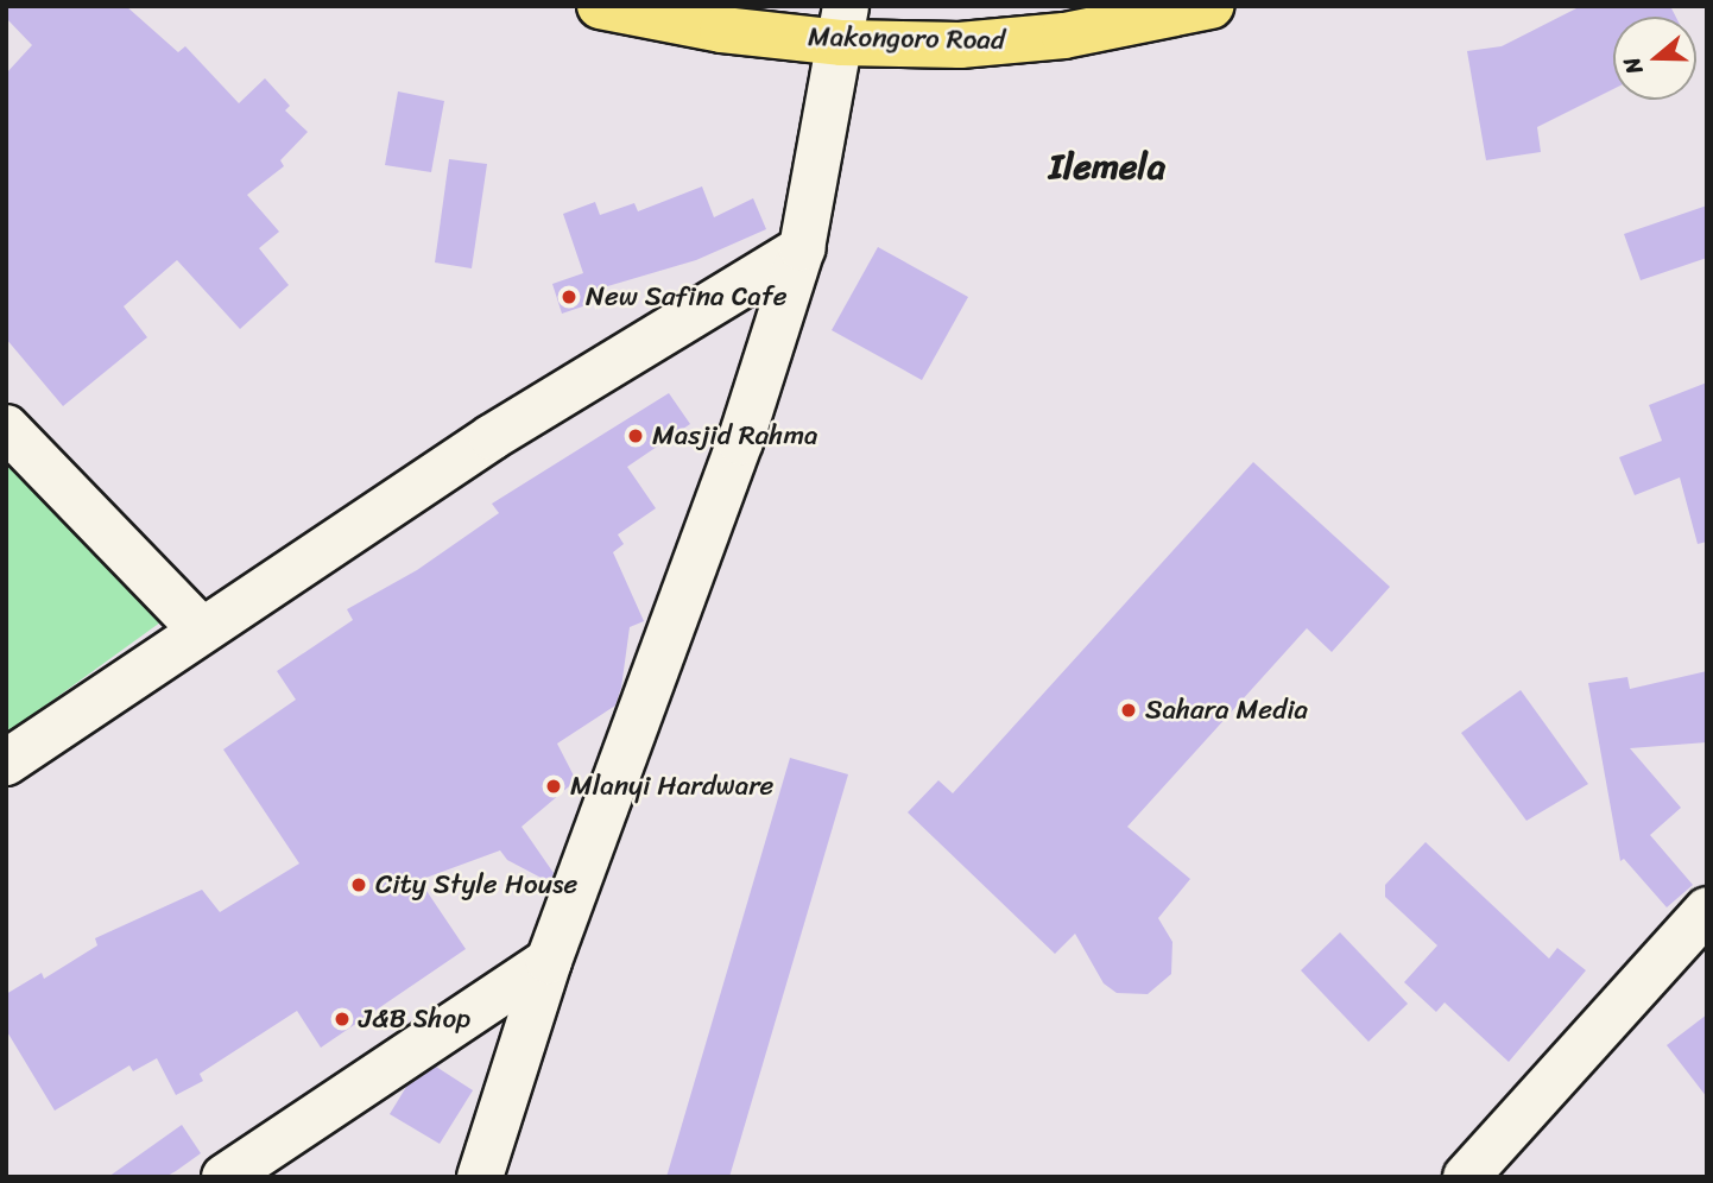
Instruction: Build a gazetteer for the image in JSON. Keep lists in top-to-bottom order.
{
  "streets": {
    "main road": ["Makongoro Road"]
  },
  "districts": ["Ilemela"],
  "places": [
    "New Safina Cafe",
    "Masjid Rahma",
    "Sahara Media",
    "Mlanyi Hardware",
    "City Style House",
    "J&B Shop"
  ],
  "north": "left"
}
